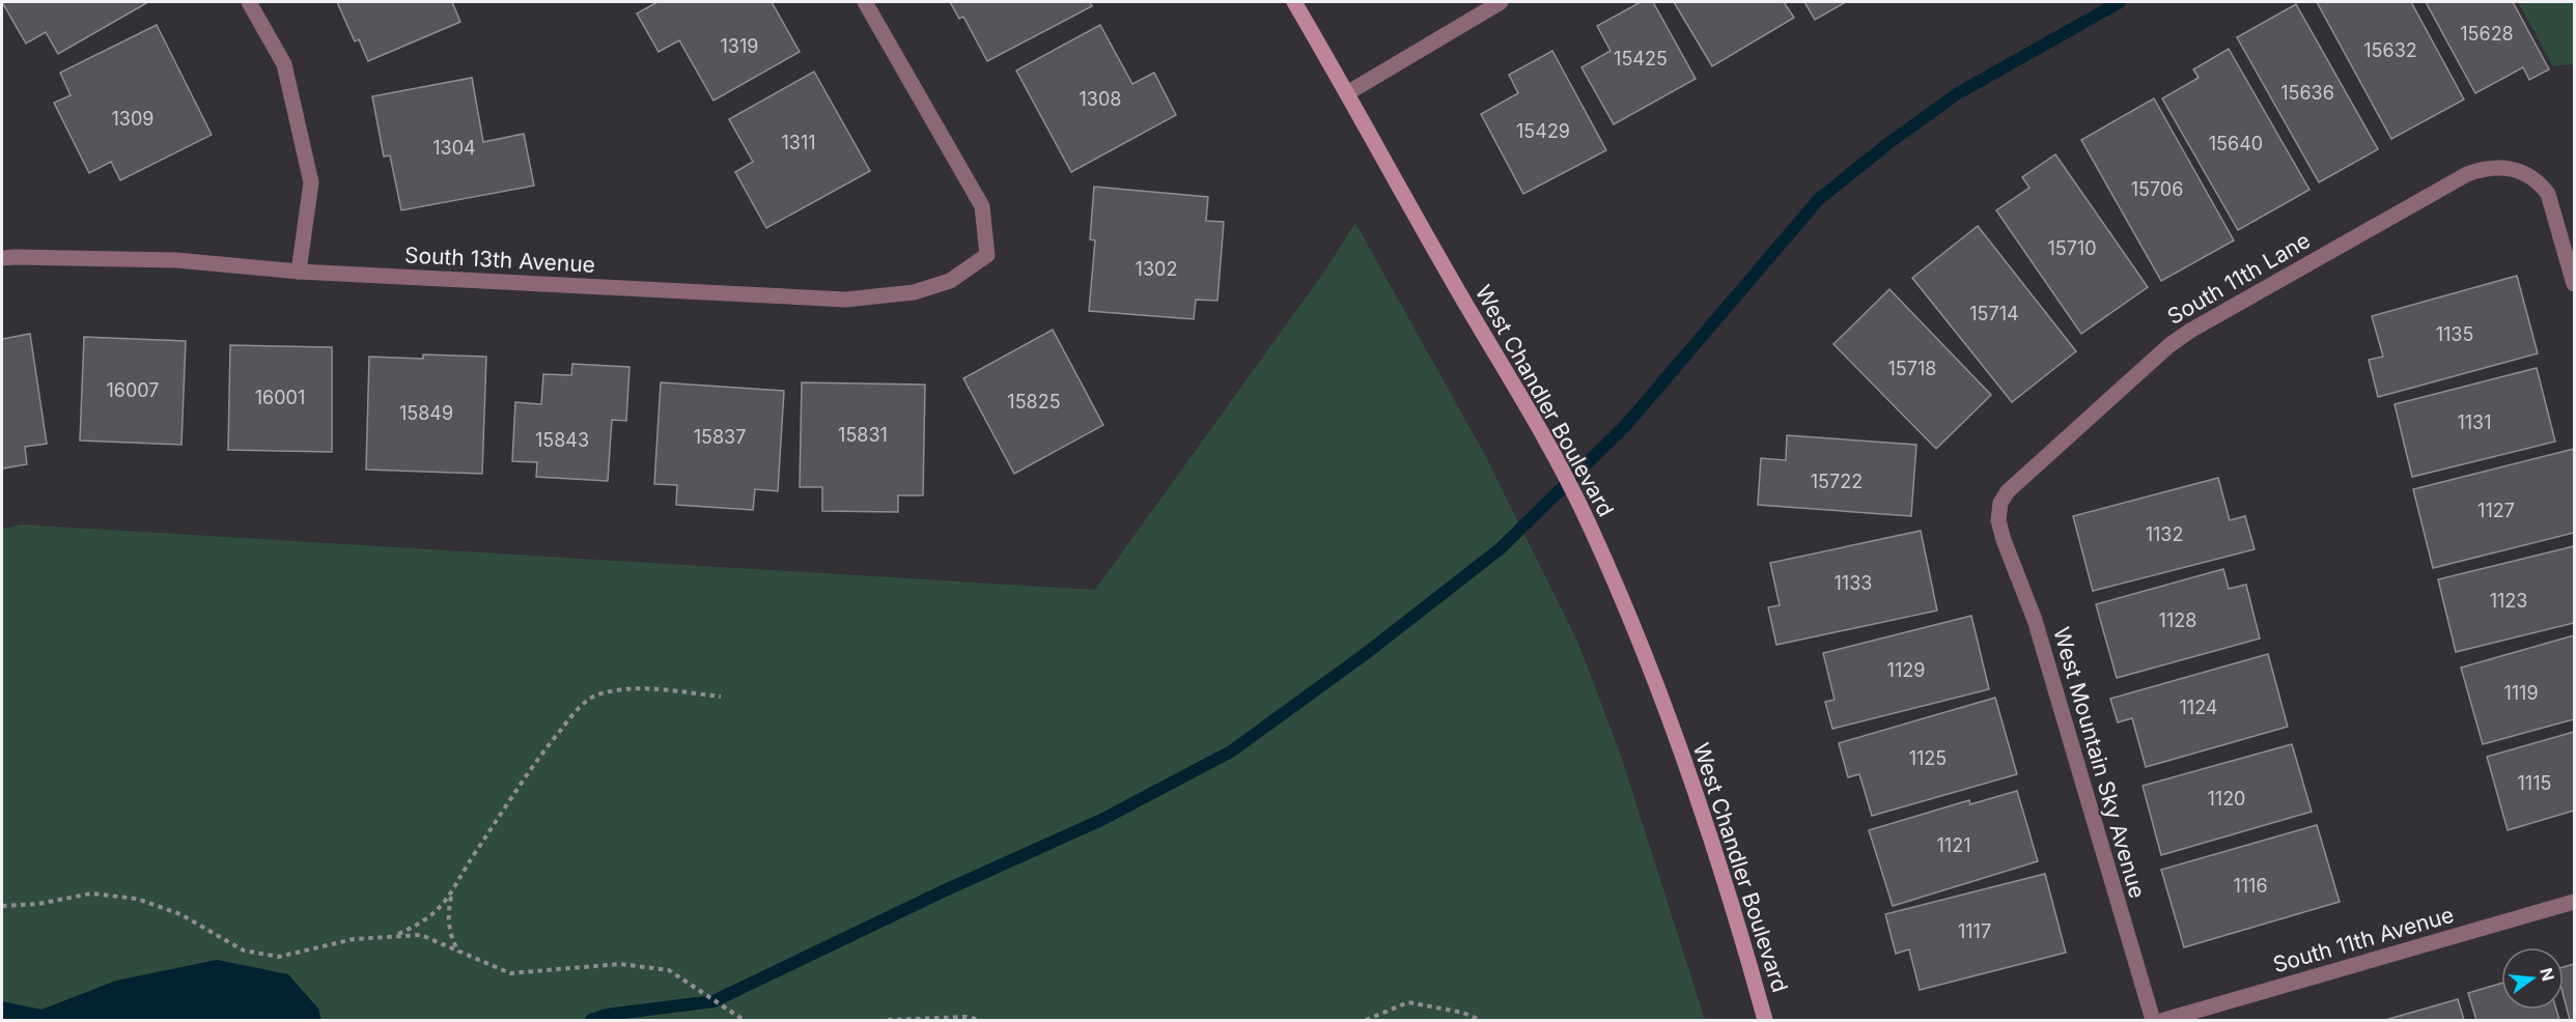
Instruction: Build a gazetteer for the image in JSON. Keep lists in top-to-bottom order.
{
  "streets": {
    "main road": ["West Chandler Boulevard"],
    "street": [
      "South 13th Avenue",
      "South 11th Lane",
      "West Mountain Sky Avenue",
      "South 11th Avenue"
    ]
  },
  "crossings": [
    ["South 11th Lane", "West Mountain Sky Avenue"]
  ],
  "house_numbers": [
    "15628",
    "1319",
    "15632",
    "15425",
    "15636",
    "1308",
    "1309",
    "15429",
    "1311",
    "15640",
    "1304",
    "15706",
    "15710",
    "1302",
    "15714",
    "1135",
    "15718",
    "16007",
    "16001",
    "15825",
    "15849",
    "1131",
    "15831",
    "15837",
    "15843",
    "15722",
    "1127",
    "1132",
    "1133",
    "1123",
    "1128",
    "1129",
    "1119",
    "1124",
    "1125",
    "1115",
    "1120",
    "1121",
    "1116",
    "1117"
  ],
  "north": "right"
}
